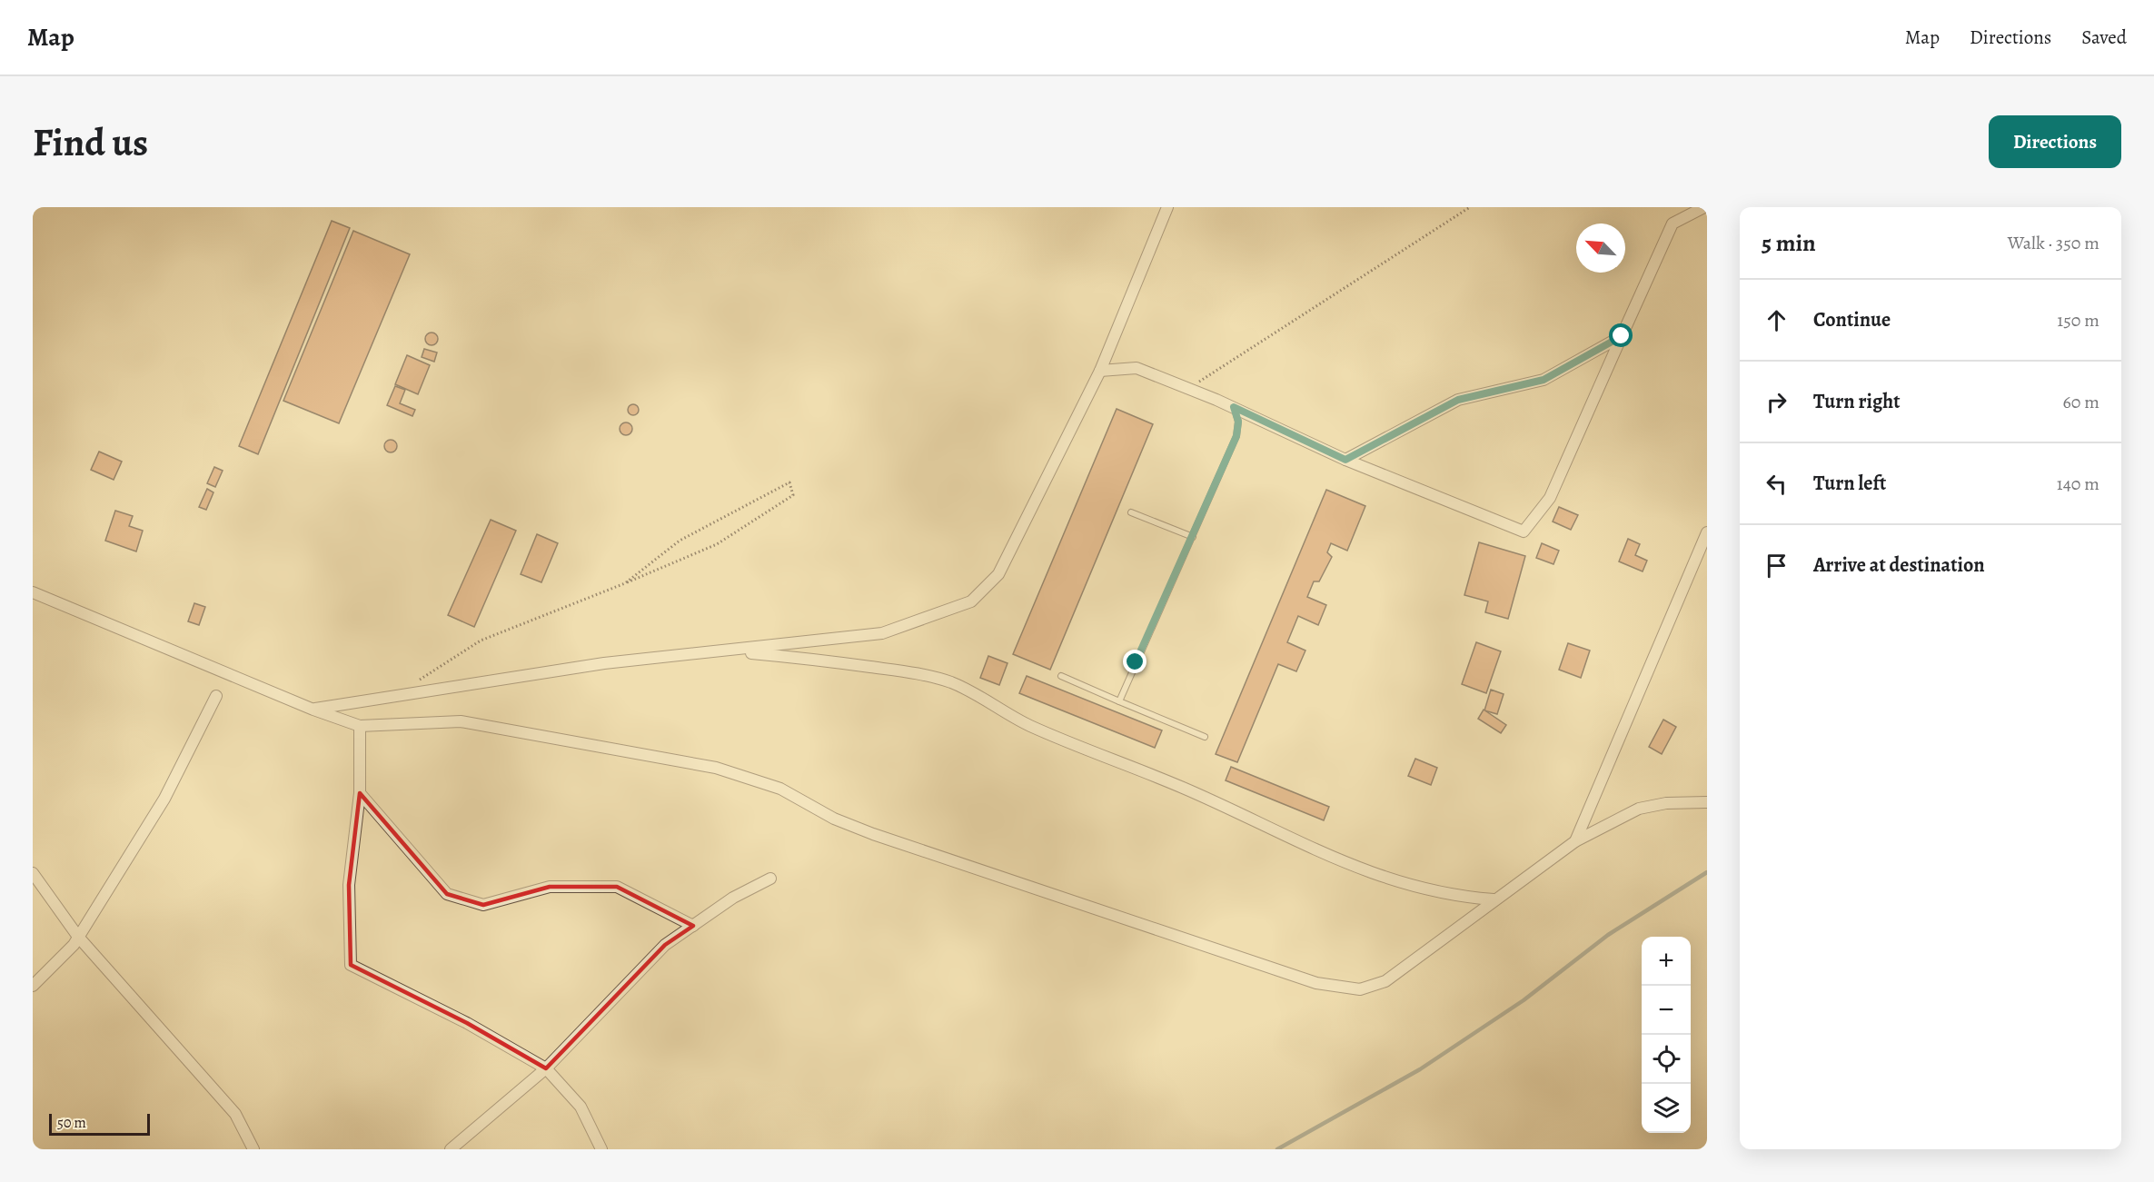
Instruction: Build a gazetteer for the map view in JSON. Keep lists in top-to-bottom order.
{
  "scale_bar": "50 m",
  "north": "top left",
  "page": {
    "header": "Map",
    "nav": ["Map", "Directions", "Saved"],
    "buttons": "Directions",
    "title": "Find us",
    "heading": ["5 min", "Walk · 350 m"],
    "list": [
      ["Continue", "150 m"],
      ["Turn right", "60 m"],
      ["Turn left", "140 m"],
      "Arrive at destination"
    ],
    "map_buttons": ["+", "−"],
    "scale": "50 m"
  }
}
